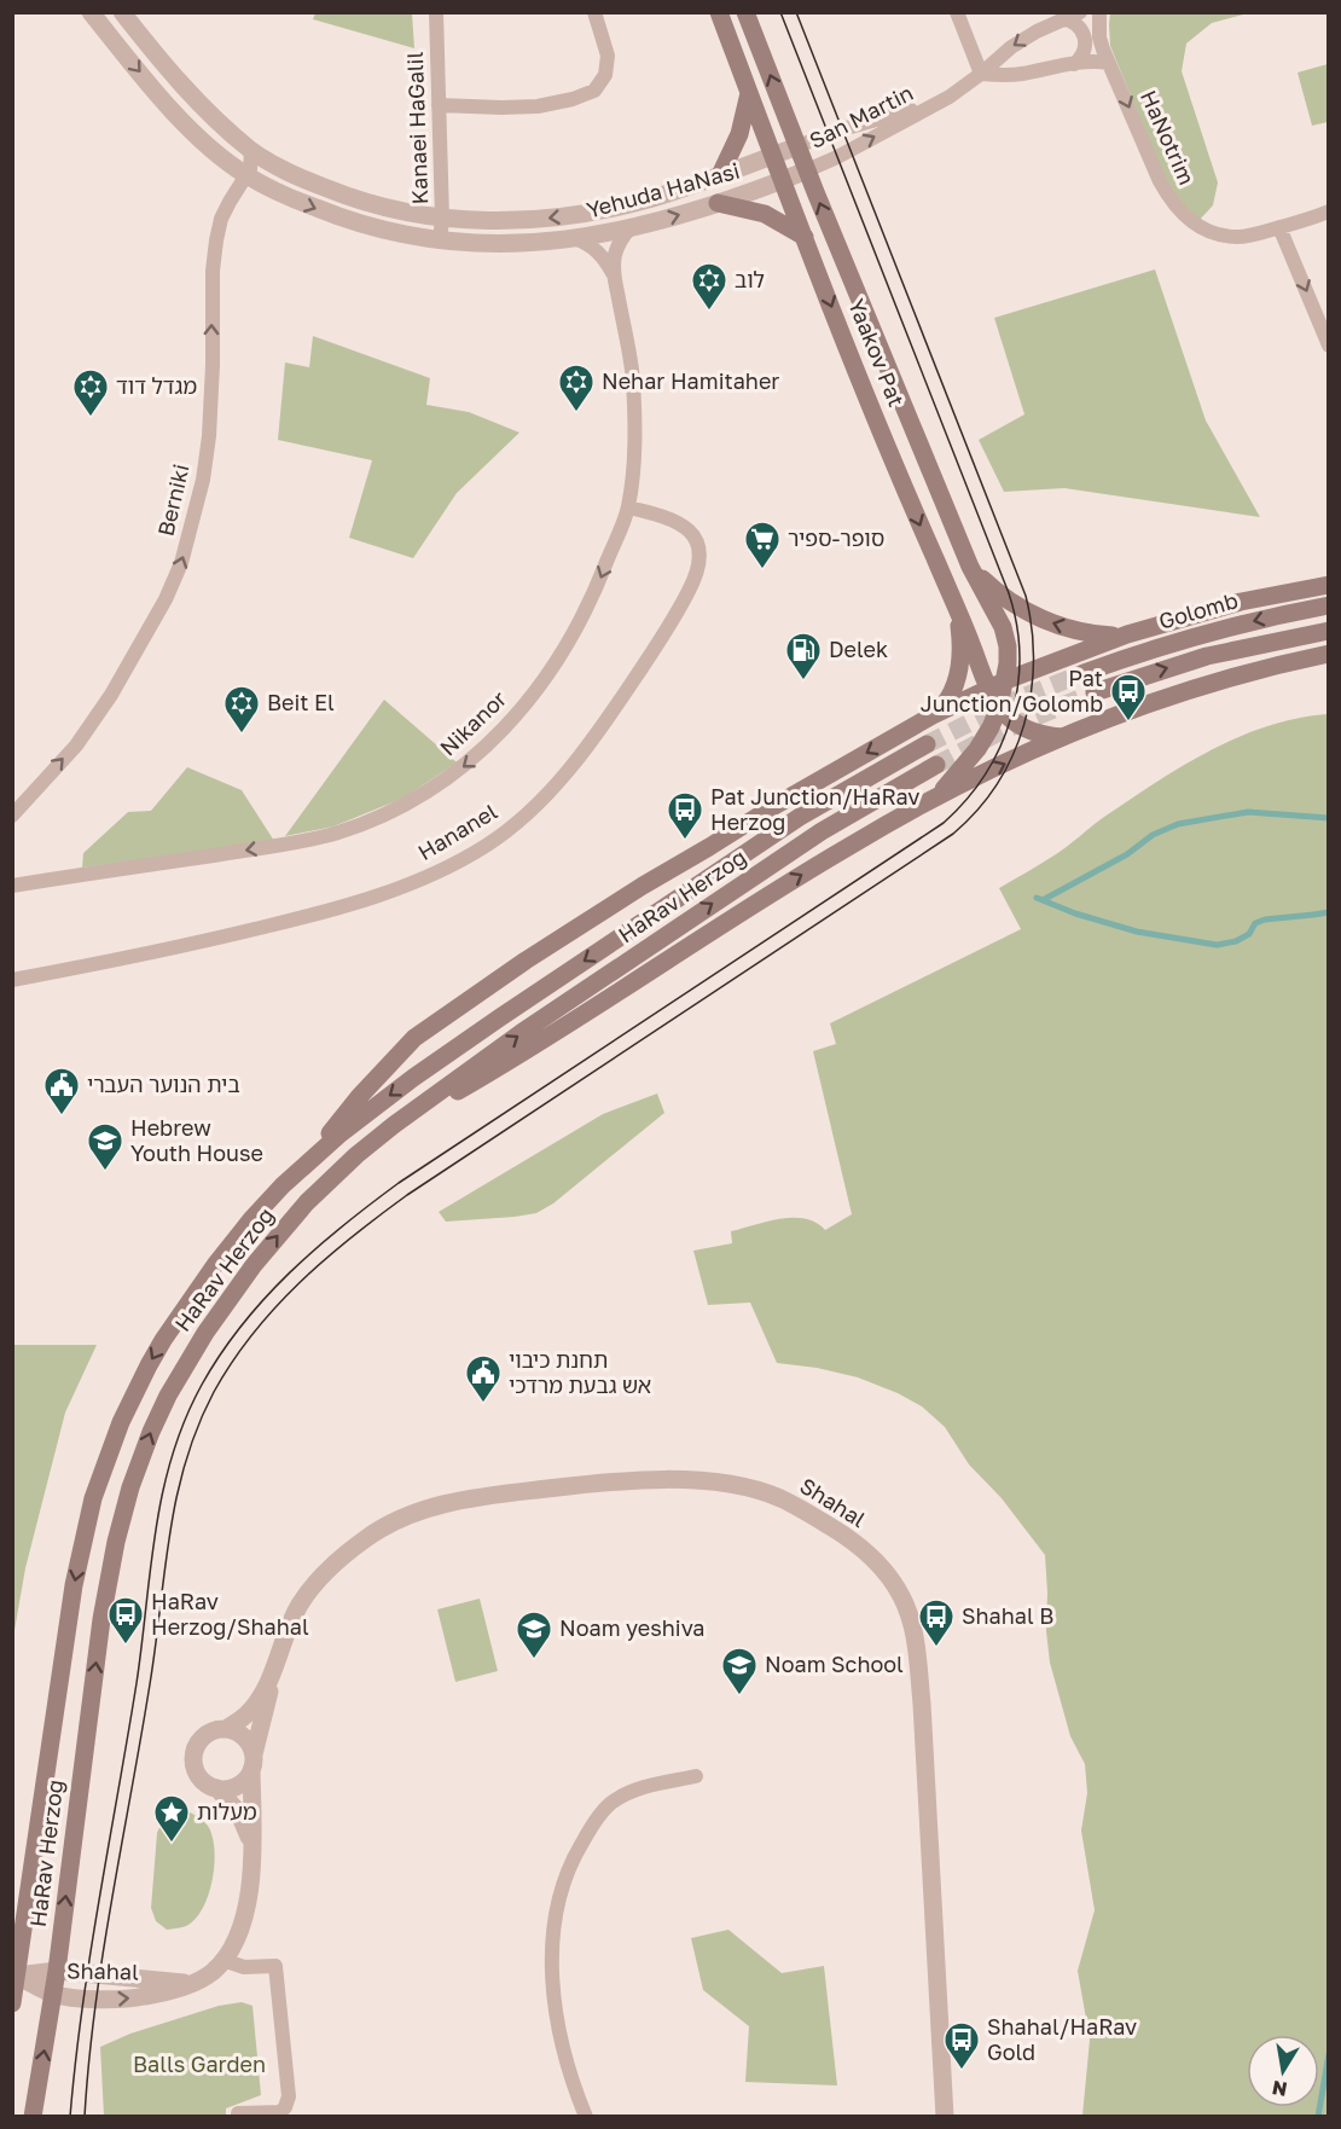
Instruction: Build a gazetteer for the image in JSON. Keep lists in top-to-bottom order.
{
  "streets": {
    "main road": ["Yaakov Pat", "Golomb", "HaRav Herzog"],
    "street": [
      "San Martin",
      "Kanaei HaGalil",
      "HaNotrim",
      "Yehuda HaNasi",
      "Berniki",
      "Nikanor",
      "Hananel",
      "Shahal"
    ]
  },
  "crossings": [
    ["San Martin", "Yehuda HaNasi"],
    ["San Martin", "Yaakov Pat"],
    ["Kanaei HaGalil", "Yehuda HaNasi"],
    ["Yehuda HaNasi", "Yaakov Pat"],
    ["Yehuda HaNasi", "Berniki"],
    ["Yehuda HaNasi", "Nikanor"],
    ["Nikanor", "Hananel"],
    ["HaRav Herzog", "Shahal"]
  ],
  "one_way": ["HaNotrim", "Berniki", "Nikanor"],
  "parks": ["Balls Garden"],
  "places": {
    "synagogue": [
      "לוב",
      "Nehar Hamitaher",
      "מגדל דוד",
      "Beit El"
    ],
    "supermarket": ["סופר-ספיר"],
    "fuel station": ["Delek"],
    "bus stop": [
      "Pat Junction/Golomb",
      "Pat Junction/HaRav Herzog",
      "HaRav Herzog/Shahal",
      "Shahal B",
      "Shahal/HaRav Gold"
    ],
    "public building": ["בית הנוער העברי", "תחנת כיבוי אש גבעת מרדכי"],
    "school or university": ["Hebrew Youth House", "Noam yeshiva", "Noam School"],
    "place": ["מעלות"]
  },
  "north": "bottom"
}
